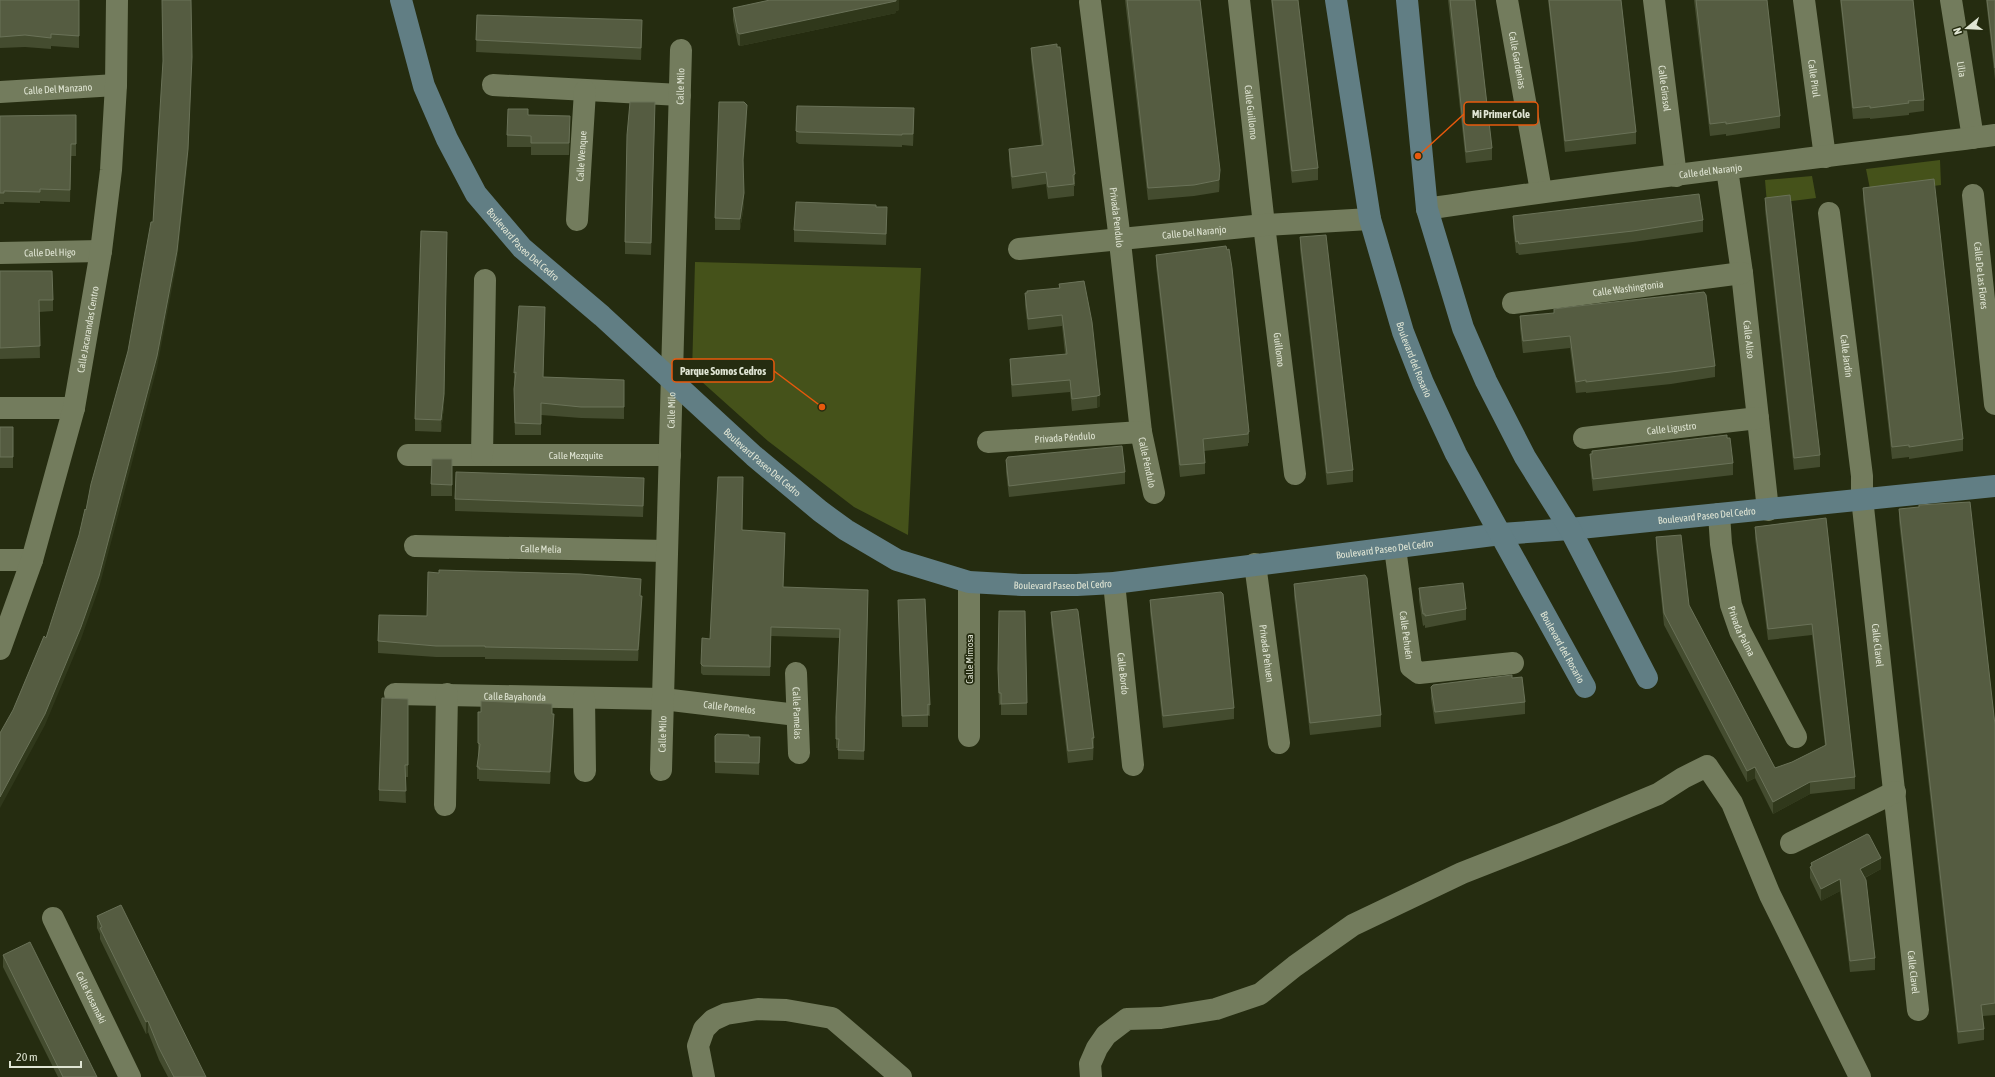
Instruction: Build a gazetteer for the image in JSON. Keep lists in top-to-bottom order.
{
  "streets": {
    "street": [
      "Calle Gardenias",
      "Lilia",
      "Calle Pirul",
      "Calle Milo",
      "Calle Girasol",
      "Calle Del Manzano",
      "Calle Guillomo",
      "Calle Wenque",
      "Calle del Naranjo",
      "Privada Pendulo",
      "Calle Del Naranjo",
      "Boulevard Paseo Del Cedro",
      "Calle Del Higo",
      "Calle De Las Flores",
      "Calle Washingtonia",
      "Calle Jacarandas Centro",
      "Calle Aliso",
      "Guillomo",
      "Calle Jardín",
      "Boulevard del Rosario",
      "Calle Ligustro",
      "Privada Péndulo",
      "Calle Mezquite",
      "Calle Péndulo",
      "Calle Melia",
      "Privada Palma",
      "Calle Pehuén",
      "Calle Clavel",
      "Privada Pehuen",
      "Calle Mimosa",
      "Calle Bordo",
      "Calle Bayahonda",
      "Calle Pomelos",
      "Calle Pamelas",
      "Calle Kusamaki"
    ]
  },
  "crossings": [
    ["Calle Gardenias", "Calle del Naranjo"],
    ["Lilia", "Calle del Naranjo"],
    ["Calle Pirul", "Calle del Naranjo"],
    ["Calle Milo", "Boulevard Paseo Del Cedro"],
    ["Calle Milo", "Calle Mezquite"],
    ["Calle Milo", "Calle Melia"],
    ["Calle Milo", "Calle Bayahonda"],
    ["Calle Milo", "Calle Pomelos"],
    ["Calle Girasol", "Calle del Naranjo"],
    ["Calle Del Manzano", "Calle Jacarandas Centro"],
    ["Calle Guillomo", "Calle Del Naranjo"],
    ["Calle Guillomo", "Guillomo"],
    ["Calle del Naranjo", "Calle Aliso"],
    ["Privada Pendulo", "Calle Del Naranjo"],
    ["Privada Pendulo", "Privada Péndulo"],
    ["Privada Pendulo", "Calle Péndulo"],
    ["Calle Del Naranjo", "Guillomo"],
    ["Calle Del Naranjo", "Boulevard del Rosario"],
    ["Boulevard Paseo Del Cedro", "Calle Aliso"],
    ["Boulevard Paseo Del Cedro", "Calle Jardín"],
    ["Boulevard Paseo Del Cedro", "Boulevard del Rosario"],
    ["Boulevard Paseo Del Cedro", "Privada Palma"],
    ["Boulevard Paseo Del Cedro", "Calle Pehuén"],
    ["Boulevard Paseo Del Cedro", "Calle Clavel"],
    ["Boulevard Paseo Del Cedro", "Privada Pehuen"],
    ["Boulevard Paseo Del Cedro", "Calle Mimosa"],
    ["Boulevard Paseo Del Cedro", "Calle Bordo"],
    ["Calle Del Higo", "Calle Jacarandas Centro"],
    ["Calle Washingtonia", "Calle Aliso"],
    ["Calle Aliso", "Calle Ligustro"],
    ["Calle Jardín", "Calle Clavel"],
    ["Privada Péndulo", "Calle Péndulo"],
    ["Calle Bayahonda", "Calle Pomelos"],
    ["Calle Pomelos", "Calle Pamelas"]
  ],
  "places": ["Mi Primer Cole", "Parque Somos Cedros"],
  "scale_bar": "20 m",
  "north": "left"
}
